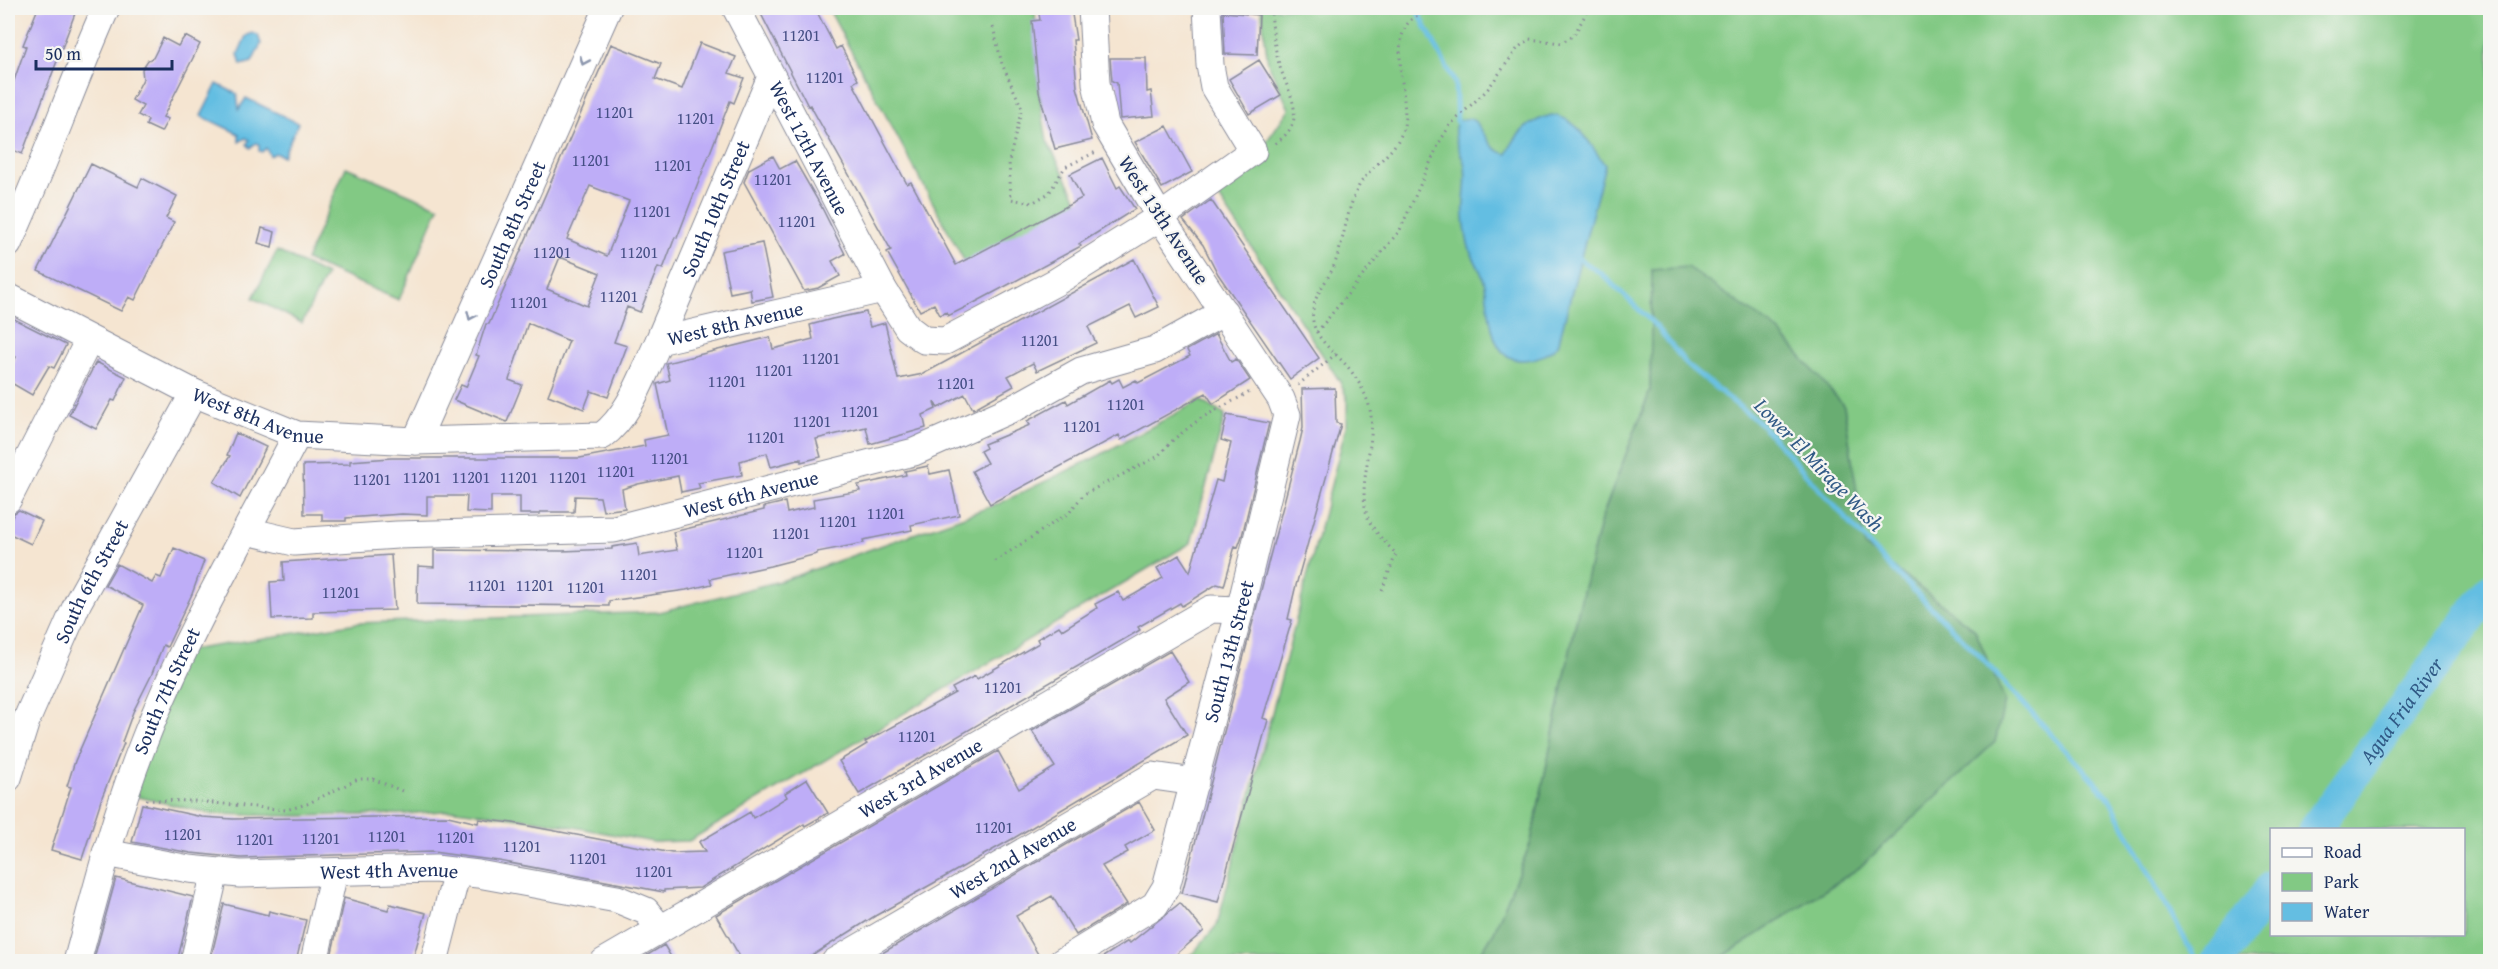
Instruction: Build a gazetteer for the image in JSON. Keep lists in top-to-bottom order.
{
  "streets": {
    "street": [
      "West 12th Avenue",
      "South 10th Street",
      "West 13th Avenue",
      "South 8th Street",
      "West 8th Avenue",
      "West 6th Avenue",
      "South 6th Street",
      "South 13th Street",
      "South 7th Street",
      "West 3rd Avenue",
      "West 2nd Avenue",
      "West 4th Avenue"
    ]
  },
  "crossings": [
    ["West 12th Avenue", "South 10th Street"],
    ["West 12th Avenue", "West 8th Avenue"],
    ["South 10th Street", "West 8th Avenue"],
    ["West 13th Avenue", "West 6th Avenue"],
    ["West 13th Avenue", "South 13th Street"],
    ["South 8th Street", "West 8th Avenue"],
    ["West 8th Avenue", "South 6th Street"],
    ["West 8th Avenue", "South 7th Street"],
    ["West 6th Avenue", "South 7th Street"],
    ["South 13th Street", "West 3rd Avenue"],
    ["South 13th Street", "West 2nd Avenue"],
    ["South 7th Street", "West 4th Avenue"],
    ["West 3rd Avenue", "West 4th Avenue"]
  ],
  "one_way": ["South 8th Street"],
  "water": ["Lower El Mirage Wash", "Agua Fria River"],
  "house_numbers": [
    "11201",
    "11201",
    "11201",
    "11201",
    "11201",
    "11201",
    "11201",
    "11201",
    "11201",
    "11201",
    "11201",
    "11201",
    "11201",
    "11201",
    "11201",
    "11201",
    "11201",
    "11201",
    "11201",
    "11201",
    "11201",
    "11201",
    "11201",
    "11201",
    "11201",
    "11201",
    "11201",
    "11201",
    "11201",
    "11201",
    "11201",
    "11201",
    "11201",
    "11201",
    "11201",
    "11201",
    "11201",
    "11201",
    "11201",
    "11201",
    "11201",
    "11201",
    "11201",
    "11201",
    "11201",
    "11201",
    "11201",
    "11201",
    "11201",
    "11201"
  ],
  "legend": ["Road", "Park", "Water"],
  "scale_bar": "50 m"
}
